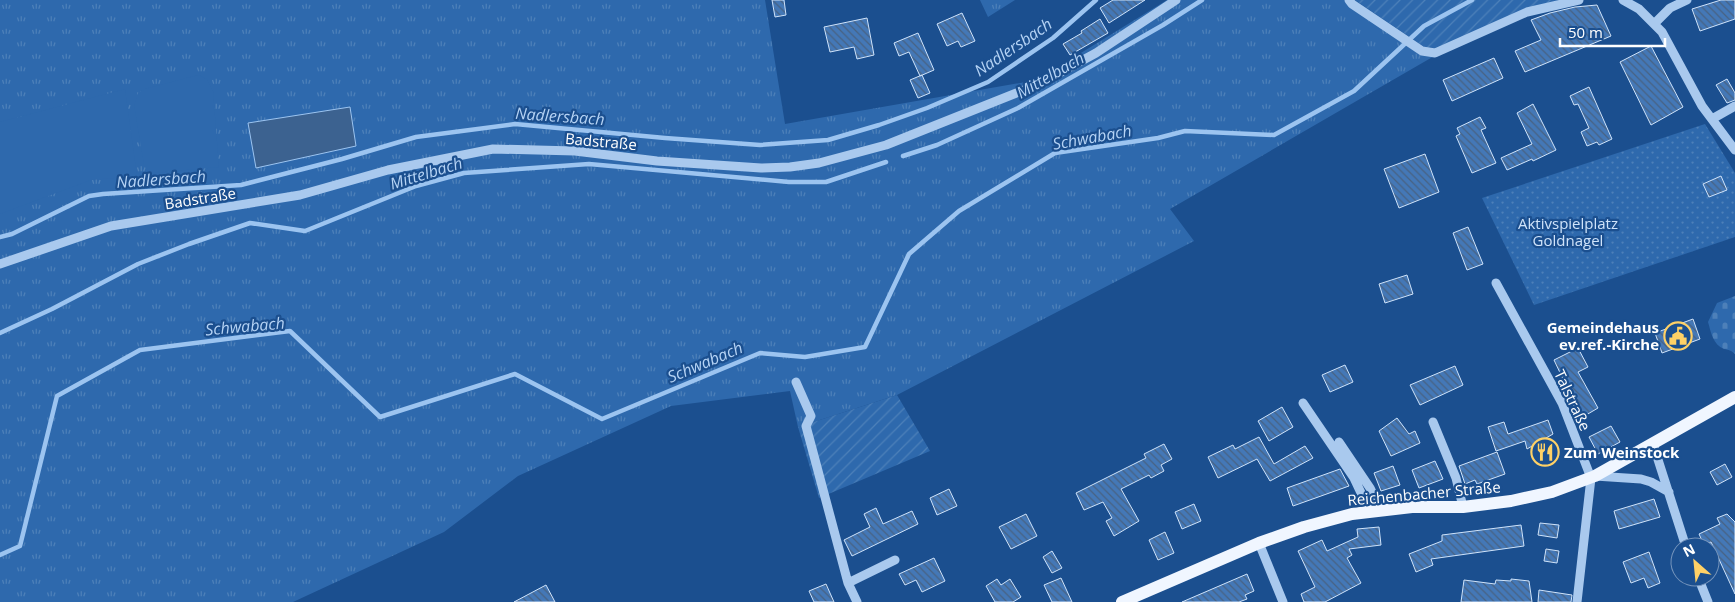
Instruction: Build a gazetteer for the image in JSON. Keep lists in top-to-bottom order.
{
  "streets": {
    "main road": ["Reichenbacher Straße"],
    "street": ["Badstraße", "Talstraße"]
  },
  "crossings": [
    ["Talstraße", "Reichenbacher Straße"]
  ],
  "water": ["Nadlersbach", "Mittelbach", "Schwabach"],
  "parks": ["Aktivspielplatz Goldnagel"],
  "places": {
    "public building": ["Gemeindehaus ev.ref.-Kirche"],
    "restaurant": ["Zum Weinstock"]
  },
  "scale_bar": "50 m",
  "north": "top left"
}
